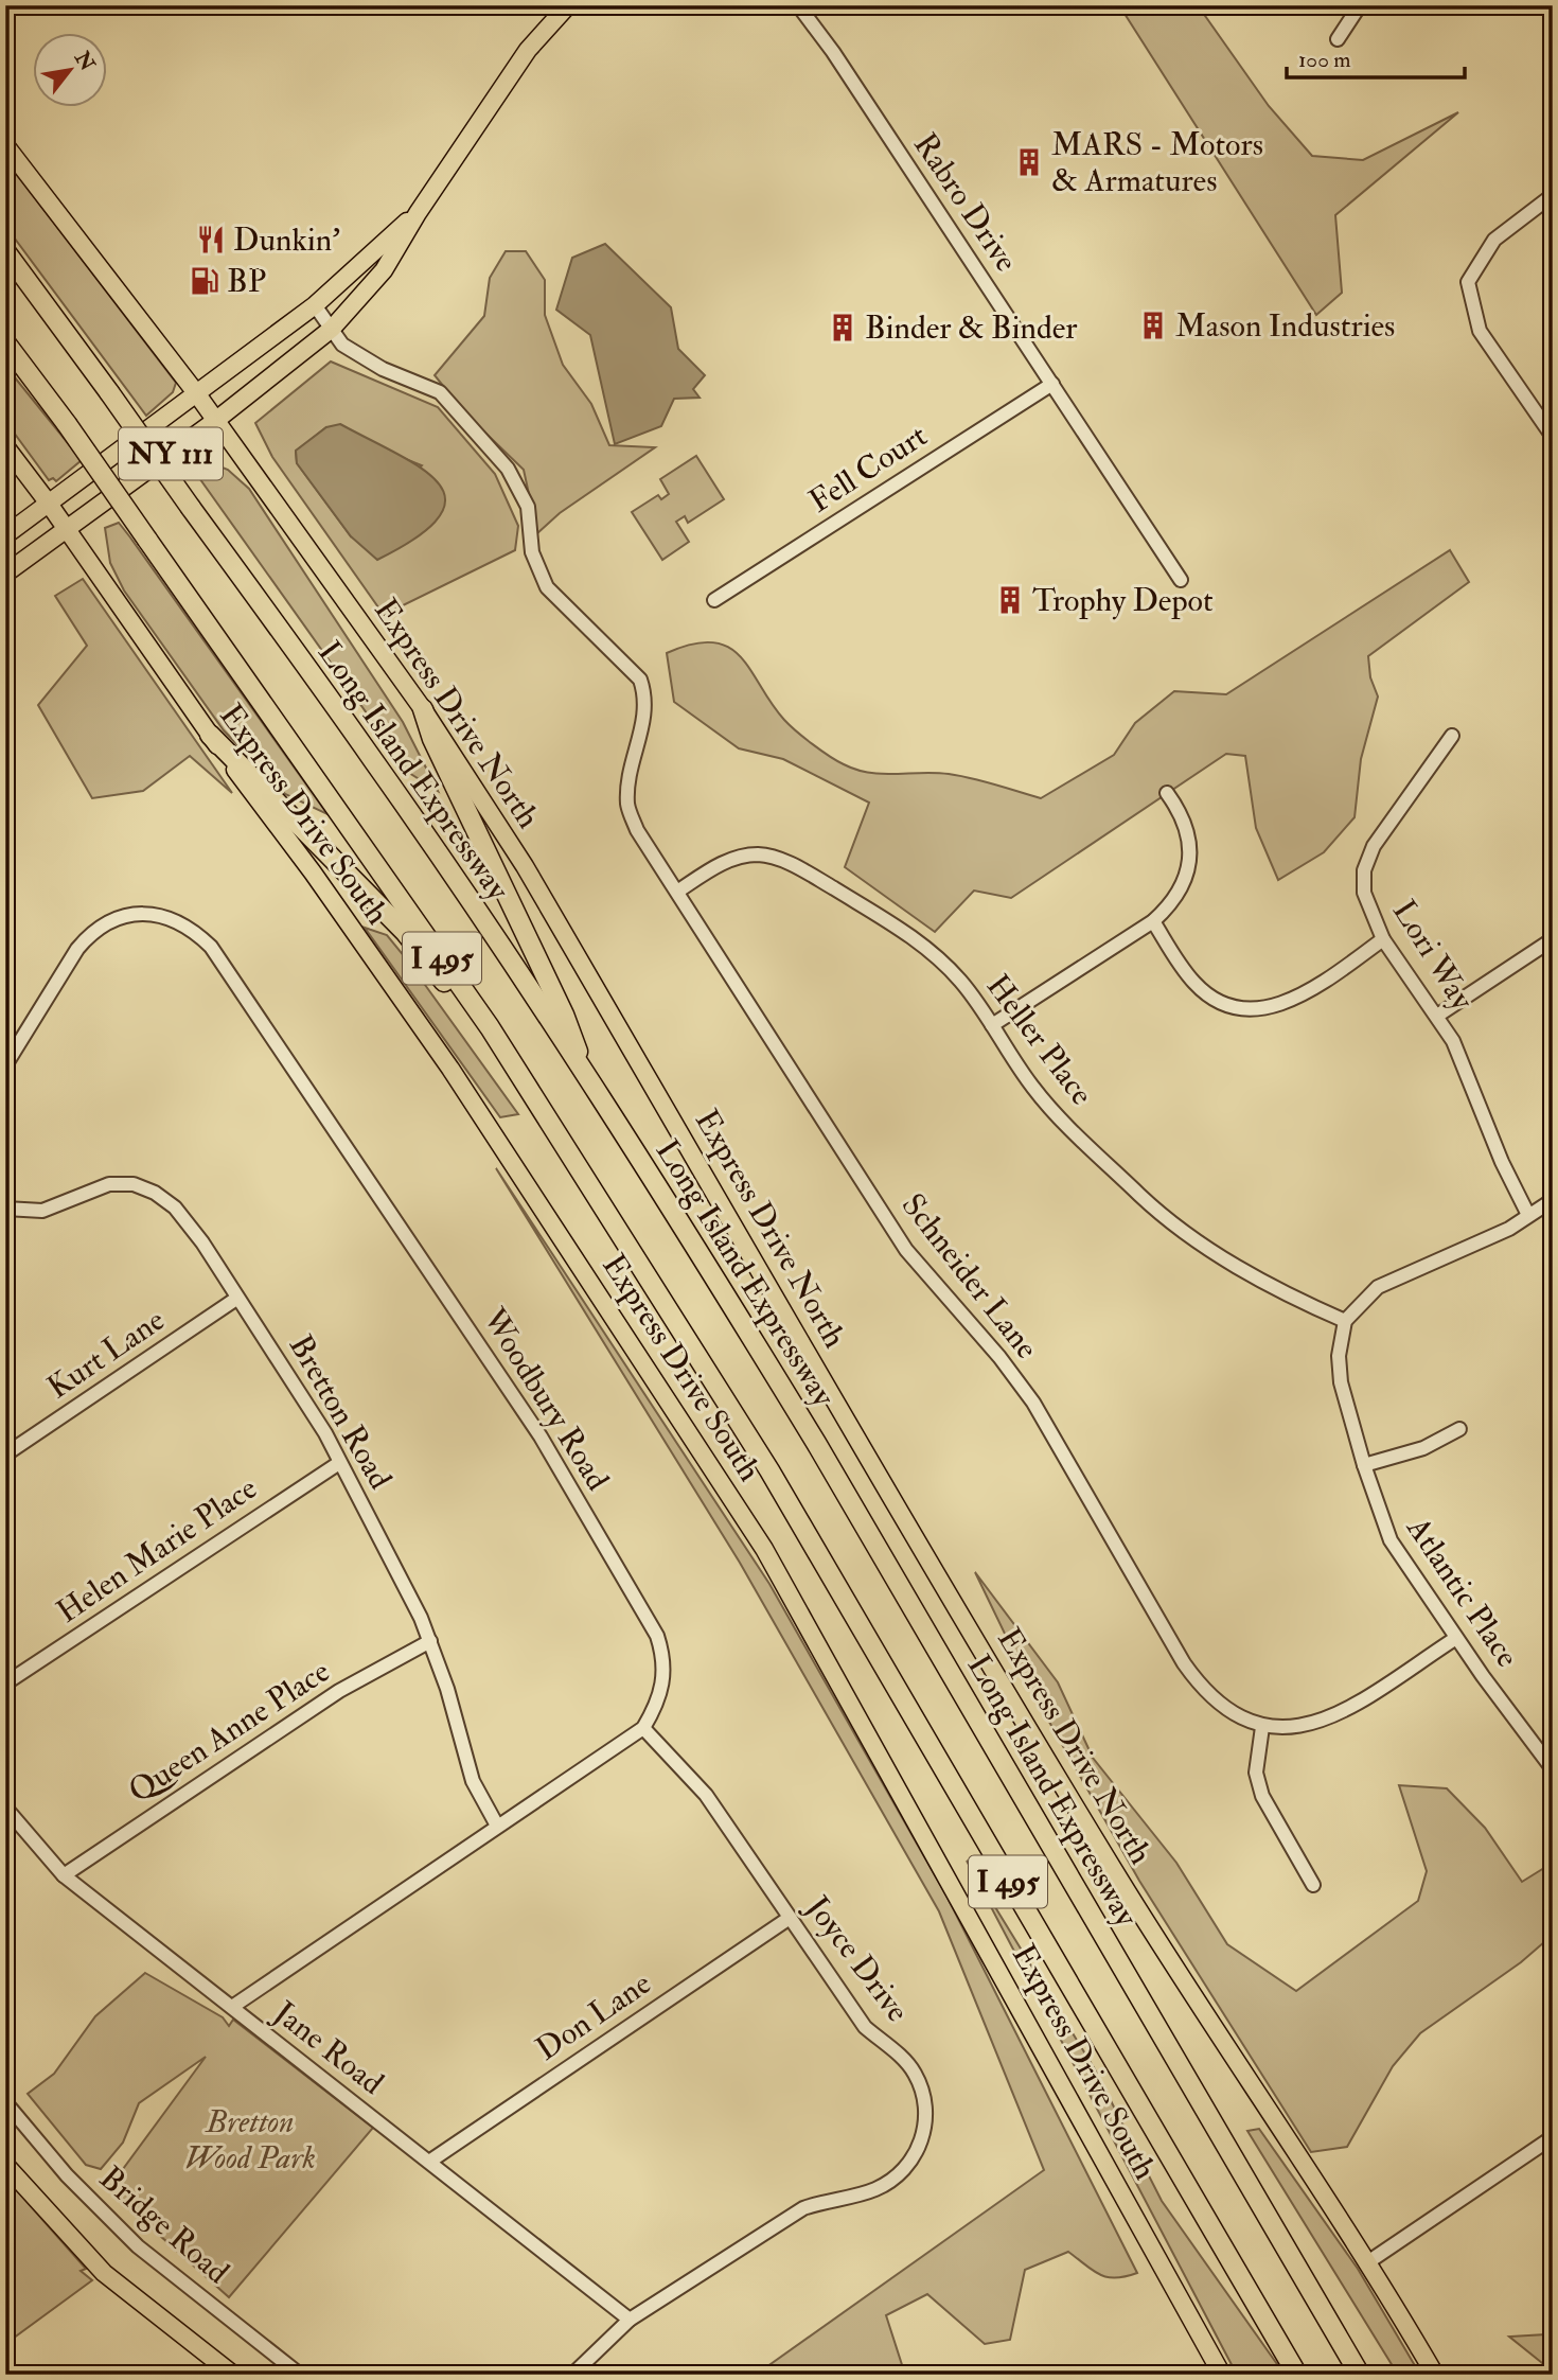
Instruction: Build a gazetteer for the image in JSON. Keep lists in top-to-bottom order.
{
  "streets": {
    "highway": ["Long Island Expressway", "I 495"],
    "main road": ["NY 111", "Express Drive North", "Express Drive South"],
    "street": [
      "Rabro Drive",
      "Fell Court",
      "Lori Way",
      "Heller Place",
      "Schneider Lane",
      "Kurt Lane",
      "Woodbury Road",
      "Bretton Road",
      "Helen Marie Place",
      "Atlantic Place",
      "Queen Anne Place",
      "Joyce Drive",
      "Don Lane",
      "Jane Road",
      "Bridge Road"
    ]
  },
  "crossings": [
    ["Rabro Drive", "Fell Court"],
    ["NY 111", "Express Drive North"],
    ["NY 111", "Express Drive South"],
    ["NY 111", "Schneider Lane"],
    ["Heller Place", "Schneider Lane"],
    ["Heller Place", "Atlantic Place"],
    ["Schneider Lane", "Atlantic Place"],
    ["Kurt Lane", "Bretton Road"],
    ["Woodbury Road", "Bretton Road"],
    ["Woodbury Road", "Joyce Drive"],
    ["Woodbury Road", "Jane Road"],
    ["Bretton Road", "Helen Marie Place"],
    ["Bretton Road", "Queen Anne Place"],
    ["Queen Anne Place", "Jane Road"],
    ["Joyce Drive", "Don Lane"],
    ["Joyce Drive", "Jane Road"],
    ["Don Lane", "Jane Road"]
  ],
  "parks": ["Bretton Wood Park"],
  "places": {
    "building": [
      "MARS - Motors & Armatures",
      "Mason Industries",
      "Binder & Binder",
      "Trophy Depot"
    ],
    "restaurant": ["Dunkin'"],
    "fuel station": ["BP"]
  },
  "scale_bar": "100 m",
  "north": "top right"
}
